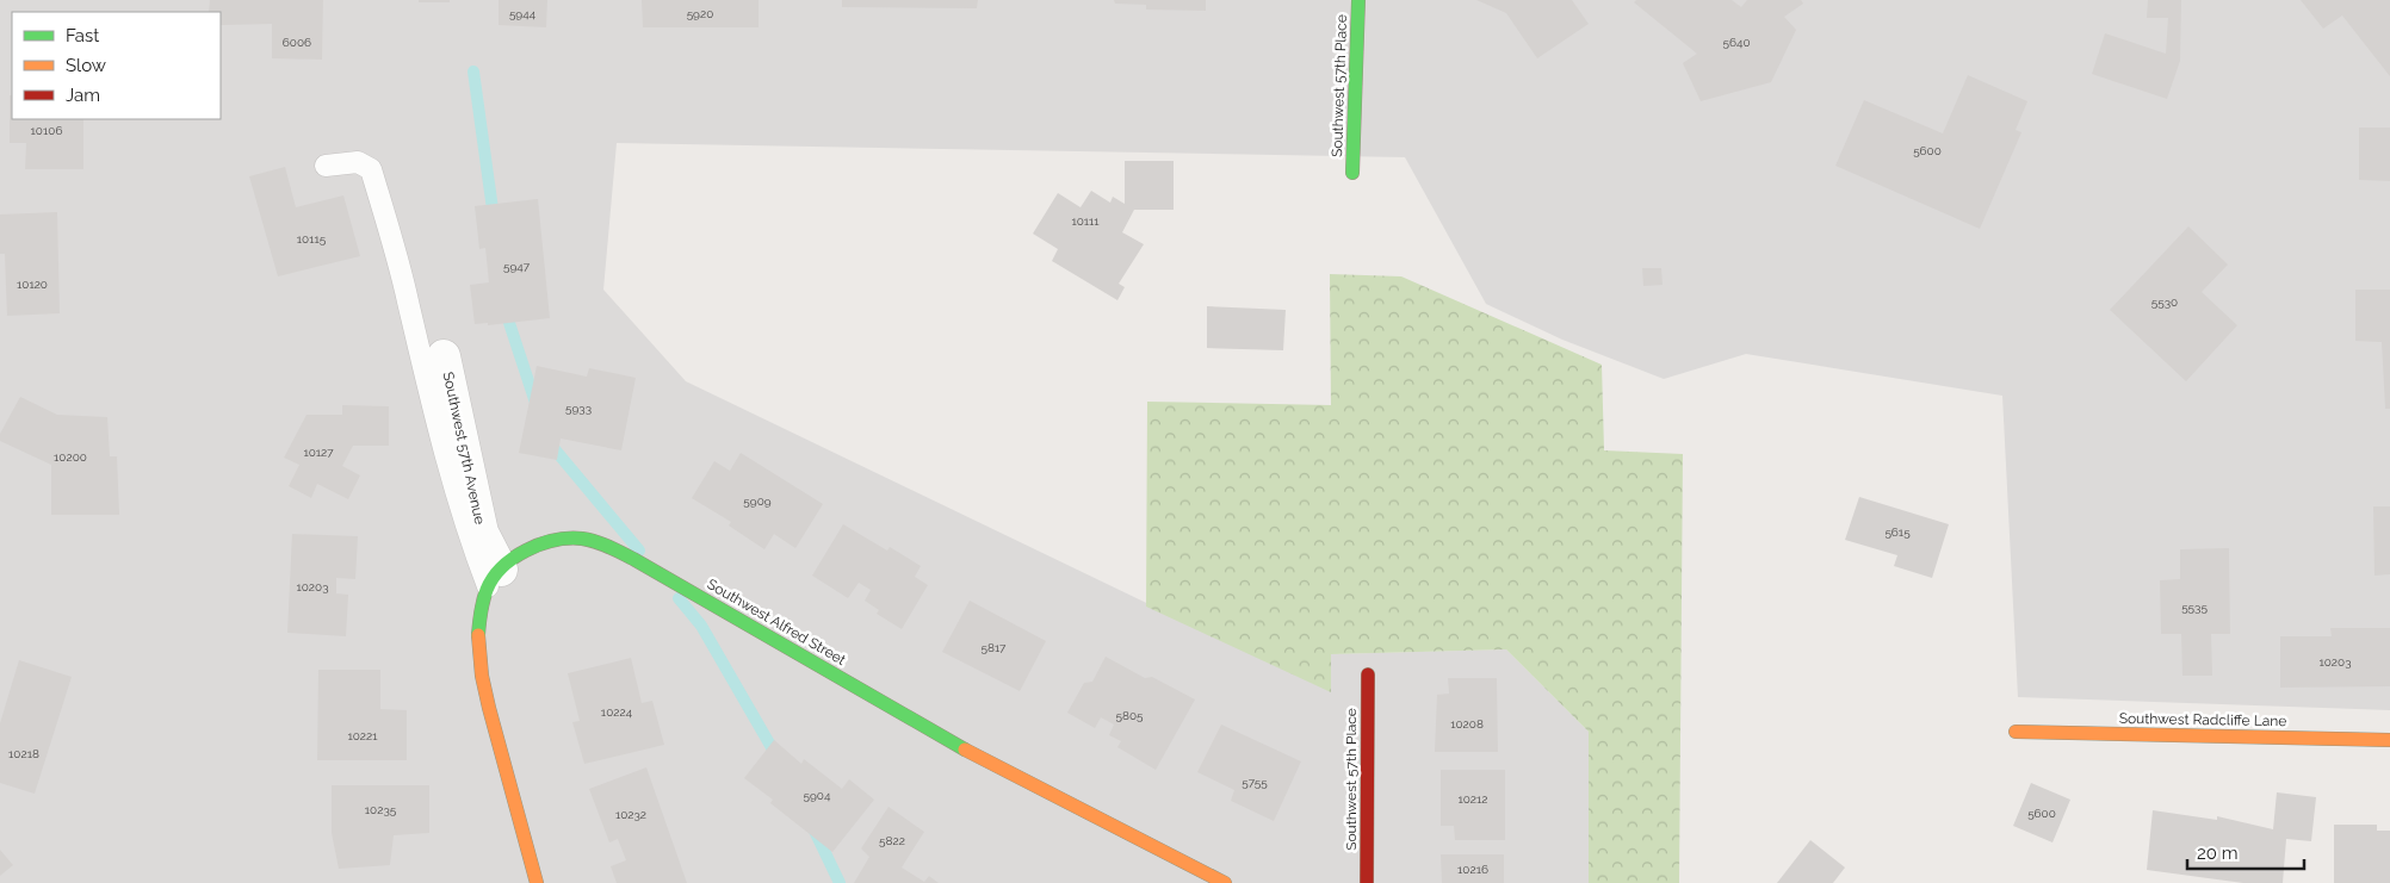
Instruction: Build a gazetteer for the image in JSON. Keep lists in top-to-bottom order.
{
  "streets": {
    "street": [
      "Southwest 57th Place",
      "Southwest 57th Avenue",
      "Southwest Alfred Street",
      "Southwest Radcliffe Lane"
    ]
  },
  "crossings": [
    ["Southwest 57th Avenue", "Southwest Alfred Street"]
  ],
  "house_numbers": [
    "5944",
    "5920",
    "6006",
    "5640",
    "10106",
    "5600",
    "10111",
    "10115",
    "5947",
    "10120",
    "5530",
    "5933",
    "10127",
    "10200",
    "5909",
    "5615",
    "10203",
    "5535",
    "5817",
    "10203",
    "10224",
    "5805",
    "10208",
    "10221",
    "10218",
    "5755",
    "5904",
    "10212",
    "10235",
    "5600",
    "10232",
    "5822",
    "10216"
  ],
  "legend": ["Fast", "Slow", "Jam"],
  "scale_bar": "20 m"
}
